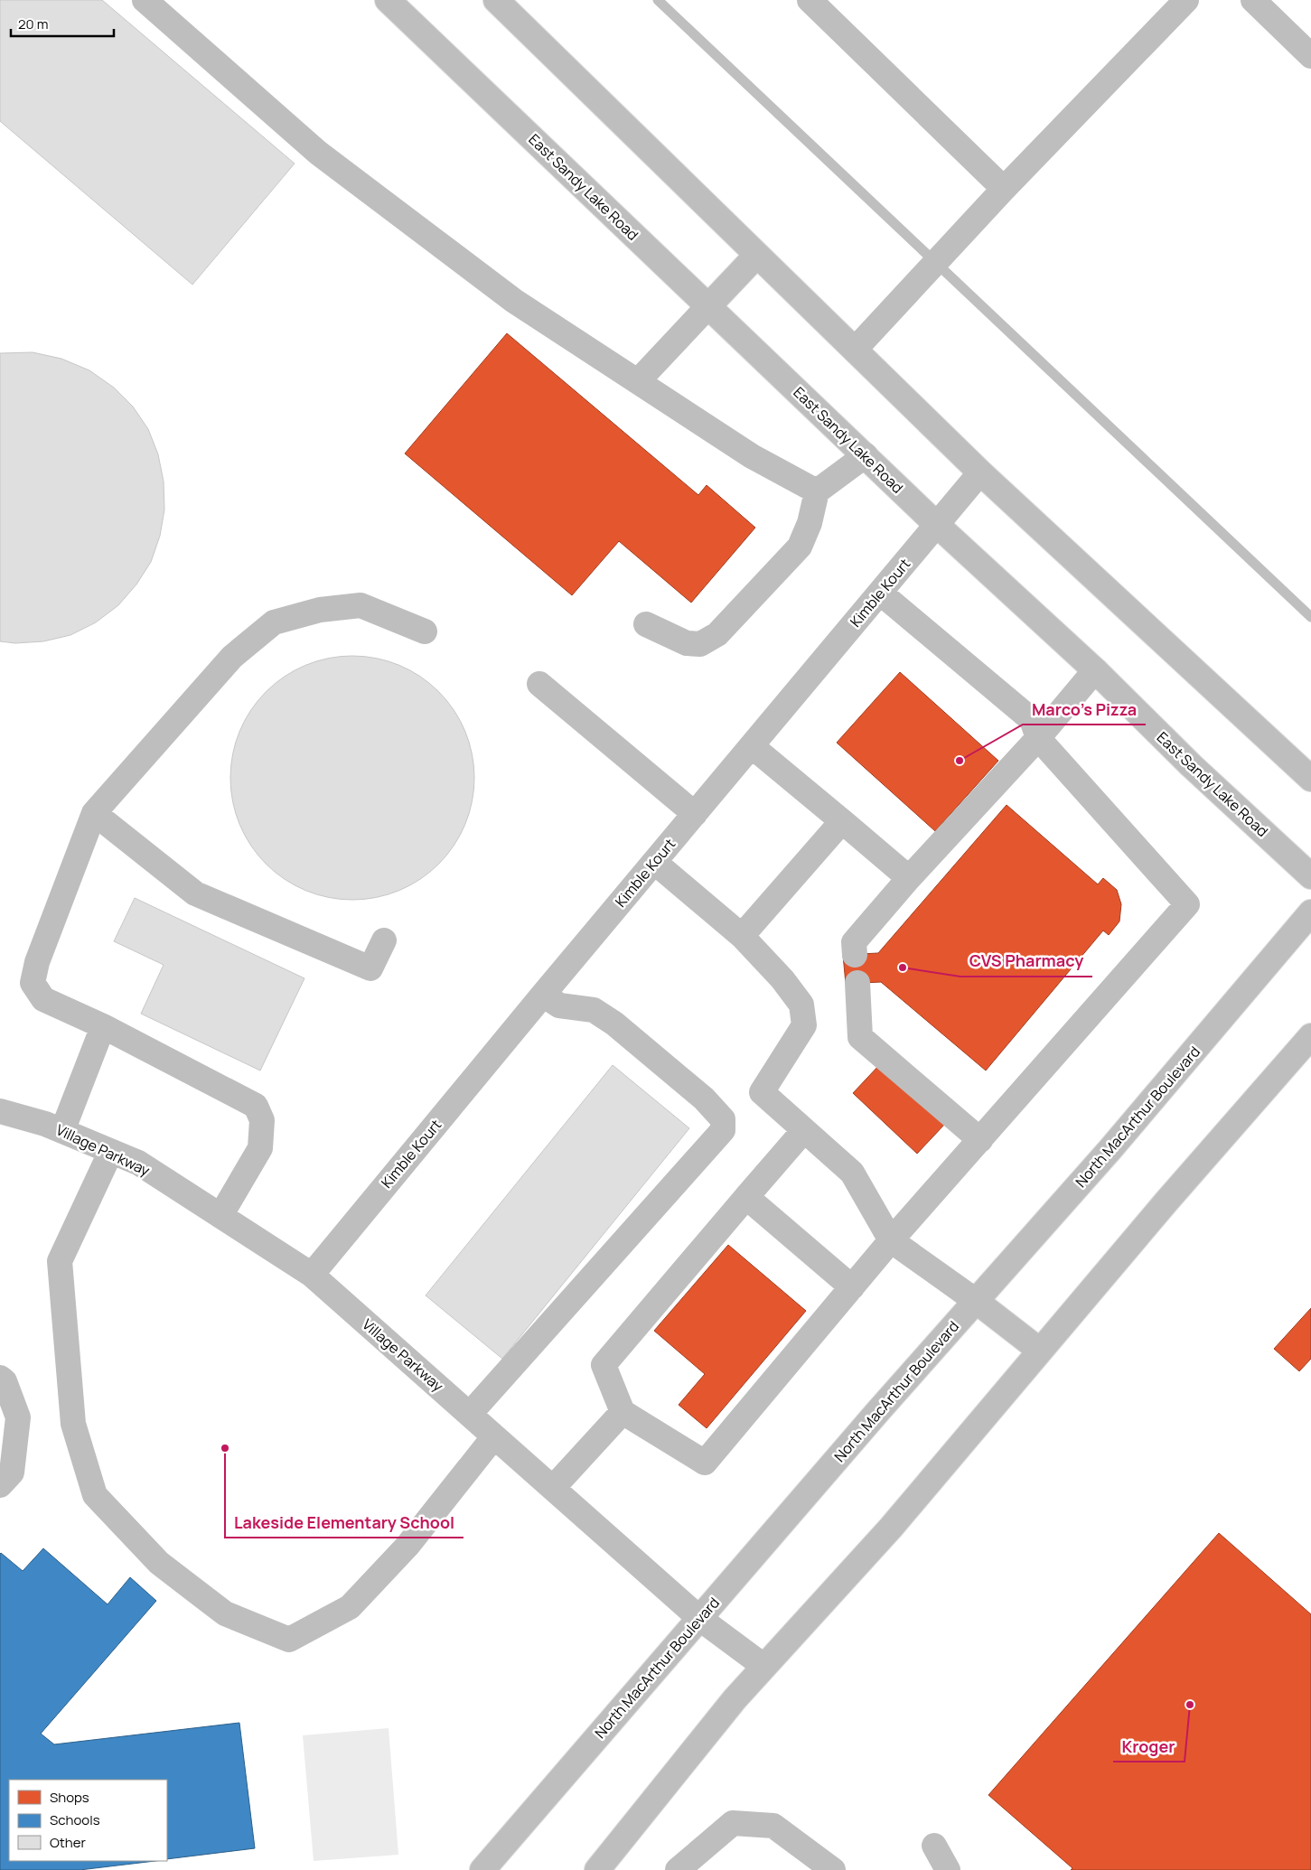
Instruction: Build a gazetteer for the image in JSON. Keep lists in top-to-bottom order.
{
  "streets": {
    "main road": [
      "East Sandy Lake Road",
      "Kimble Kourt",
      "North MacArthur Boulevard",
      "Village Parkway"
    ]
  },
  "crossings": [
    ["East Sandy Lake Road", "Kimble Kourt"],
    ["Kimble Kourt", "Village Parkway"],
    ["North MacArthur Boulevard", "Village Parkway"]
  ],
  "places": [
    "Marco's Pizza",
    "CVS Pharmacy",
    "Lakeside Elementary School",
    "Kroger"
  ],
  "legend": ["Shops", "Schools", "Other"],
  "scale_bar": "20 m"
}
